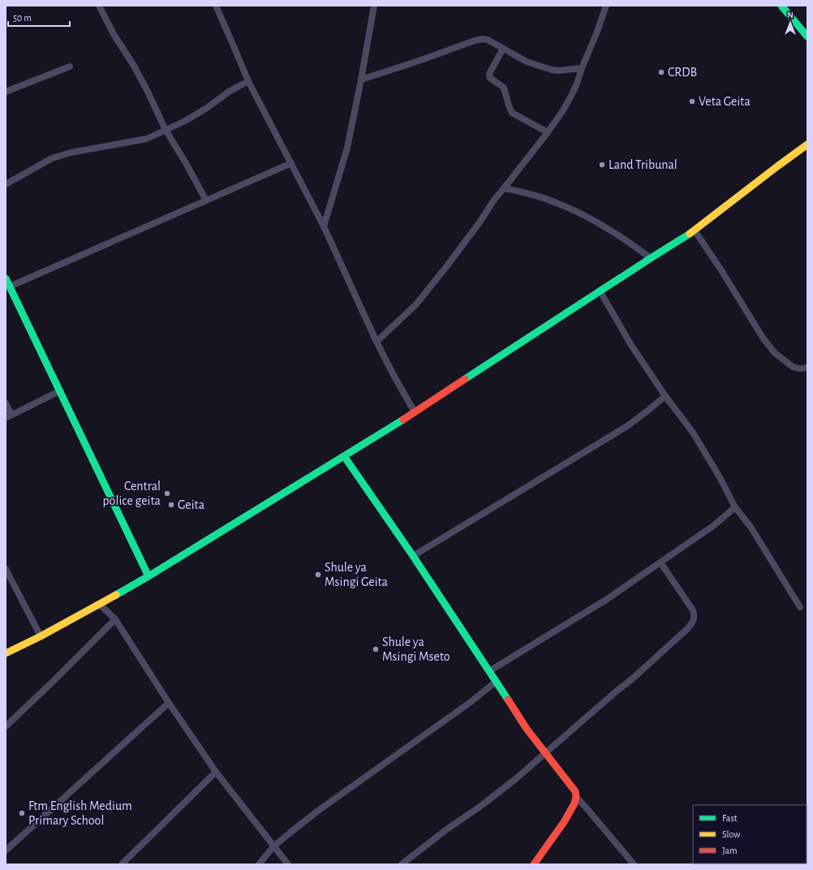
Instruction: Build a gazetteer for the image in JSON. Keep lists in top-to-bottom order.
{
  "places": [
    "CRDB",
    "Veta Geita",
    "Land Tribunal",
    "Central police geita",
    "Geita",
    "Shule ya Msingi Geita",
    "Shule ya Msingi Mseto",
    "Ftm English Medium Primary School"
  ],
  "legend": ["Fast", "Slow", "Jam"],
  "scale_bar": "50 m",
  "north": "top"
}
